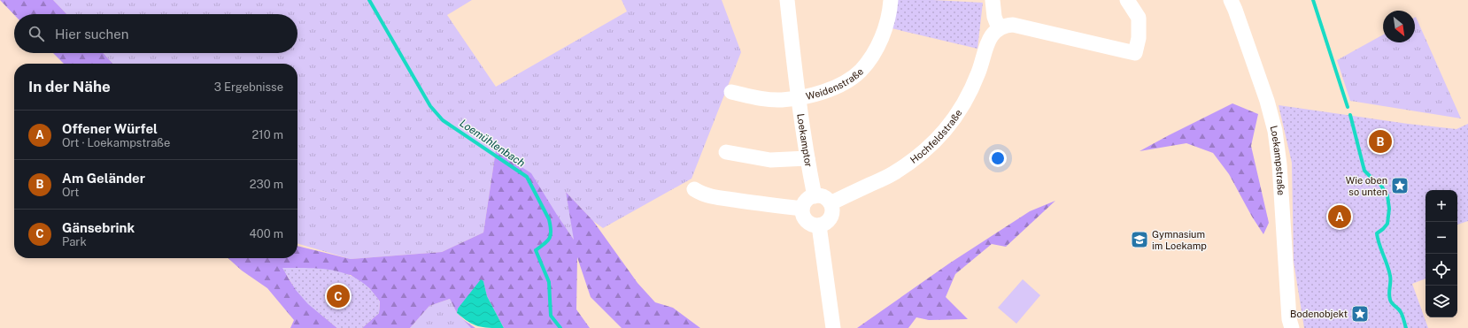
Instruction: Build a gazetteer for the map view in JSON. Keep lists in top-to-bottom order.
{
  "streets": {
    "street": [
      "Weidenstraße",
      "Hochfeldstraße",
      "Loekamptor",
      "Loekampstraße"
    ]
  },
  "crossings": [
    ["Weidenstraße", "Loekamptor"],
    ["Hochfeldstraße", "Loekamptor"]
  ],
  "water": ["Loemühlenbach"],
  "places": {
    "place": ["Wie oben so unten", "Bodenobjekt"],
    "school or university": ["Gymnasium im Loekamp"]
  },
  "north": "bottom right",
  "page": {
    "search": "Hier suchen",
    "heading": ["In der Nähe", "3 Ergebnisse"],
    "list": [
      {
        "mark": "A",
        "name": "Offener Würfel",
        "note": "Ort · Loekampstraße",
        "value": "210 m"
      },
      {
        "mark": "B",
        "name": "Am Geländer",
        "note": "Ort",
        "value": "230 m"
      },
      {
        "mark": "C",
        "name": "Gänsebrink",
        "note": "Park",
        "value": "400 m"
      }
    ],
    "pins": ["B", "A", "C"],
    "map_buttons": ["+", "−"]
  }
}
